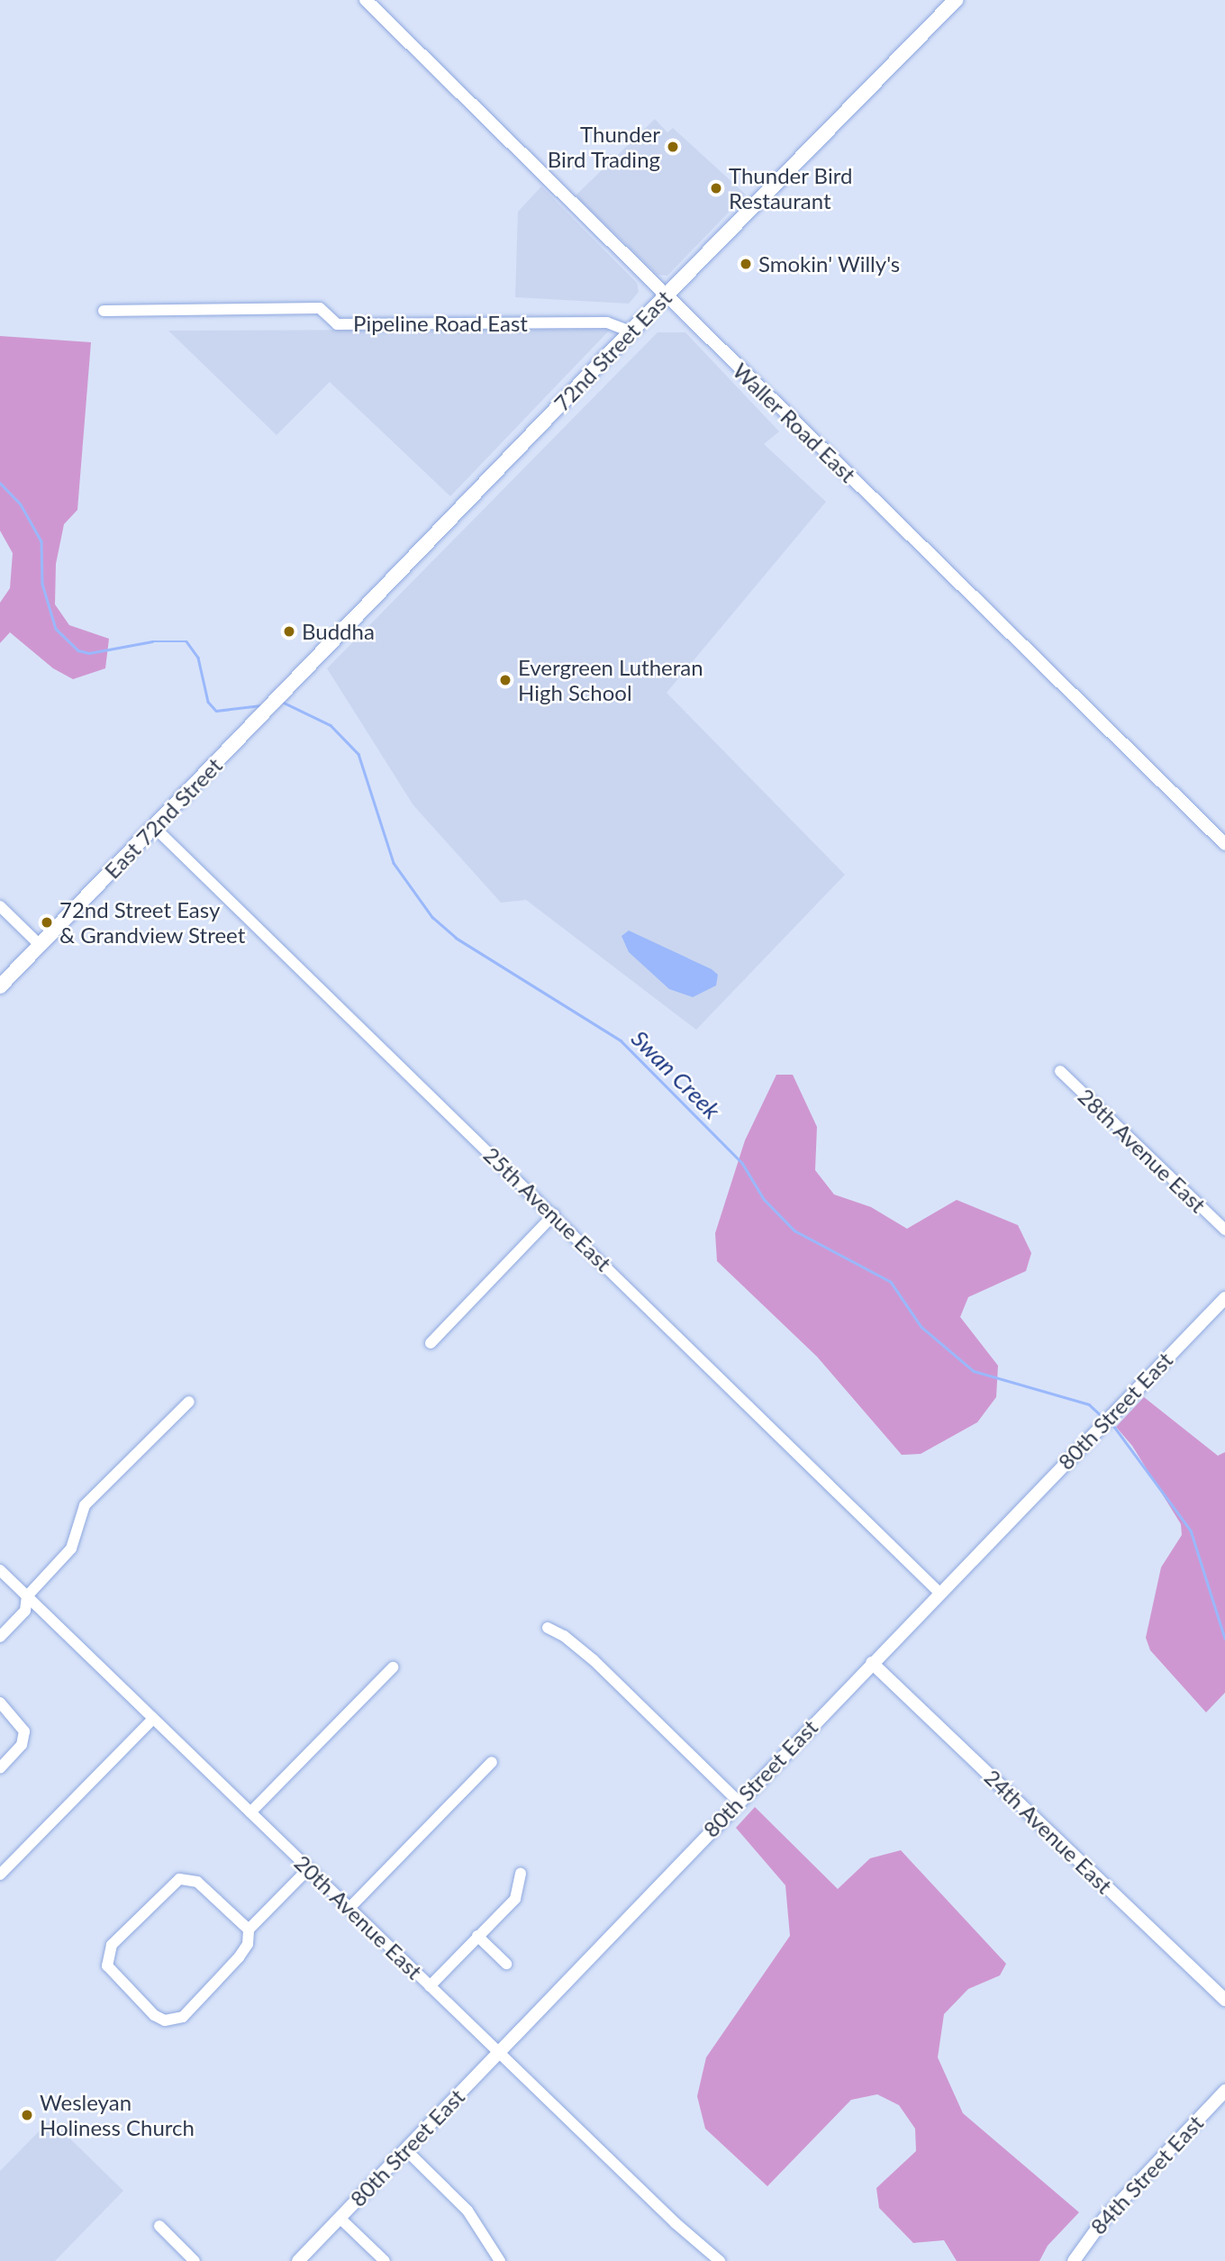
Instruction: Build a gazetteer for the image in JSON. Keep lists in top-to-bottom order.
{
  "streets": {
    "main road": ["72nd Street East", "East 72nd Street"],
    "street": [
      "Pipeline Road East",
      "Waller Road East",
      "28th Avenue East",
      "25th Avenue East",
      "80th Street East",
      "24th Avenue East",
      "20th Avenue East",
      "84th Street East"
    ]
  },
  "crossings": [
    ["Pipeline Road East", "72nd Street East"],
    ["72nd Street East", "Waller Road East"],
    ["72nd Street East", "East 72nd Street"],
    ["East 72nd Street", "25th Avenue East"],
    ["25th Avenue East", "80th Street East"],
    ["80th Street East", "24th Avenue East"],
    ["80th Street East", "20th Avenue East"]
  ],
  "water": ["Swan Creek"],
  "places": [
    "Thunder Bird Trading",
    "Thunder Bird Restaurant",
    "Smokin' Willy's",
    "Buddha",
    "Evergreen Lutheran High School",
    "72nd Street Easy & Grandview Street",
    "Wesleyan Holiness Church"
  ]
}
